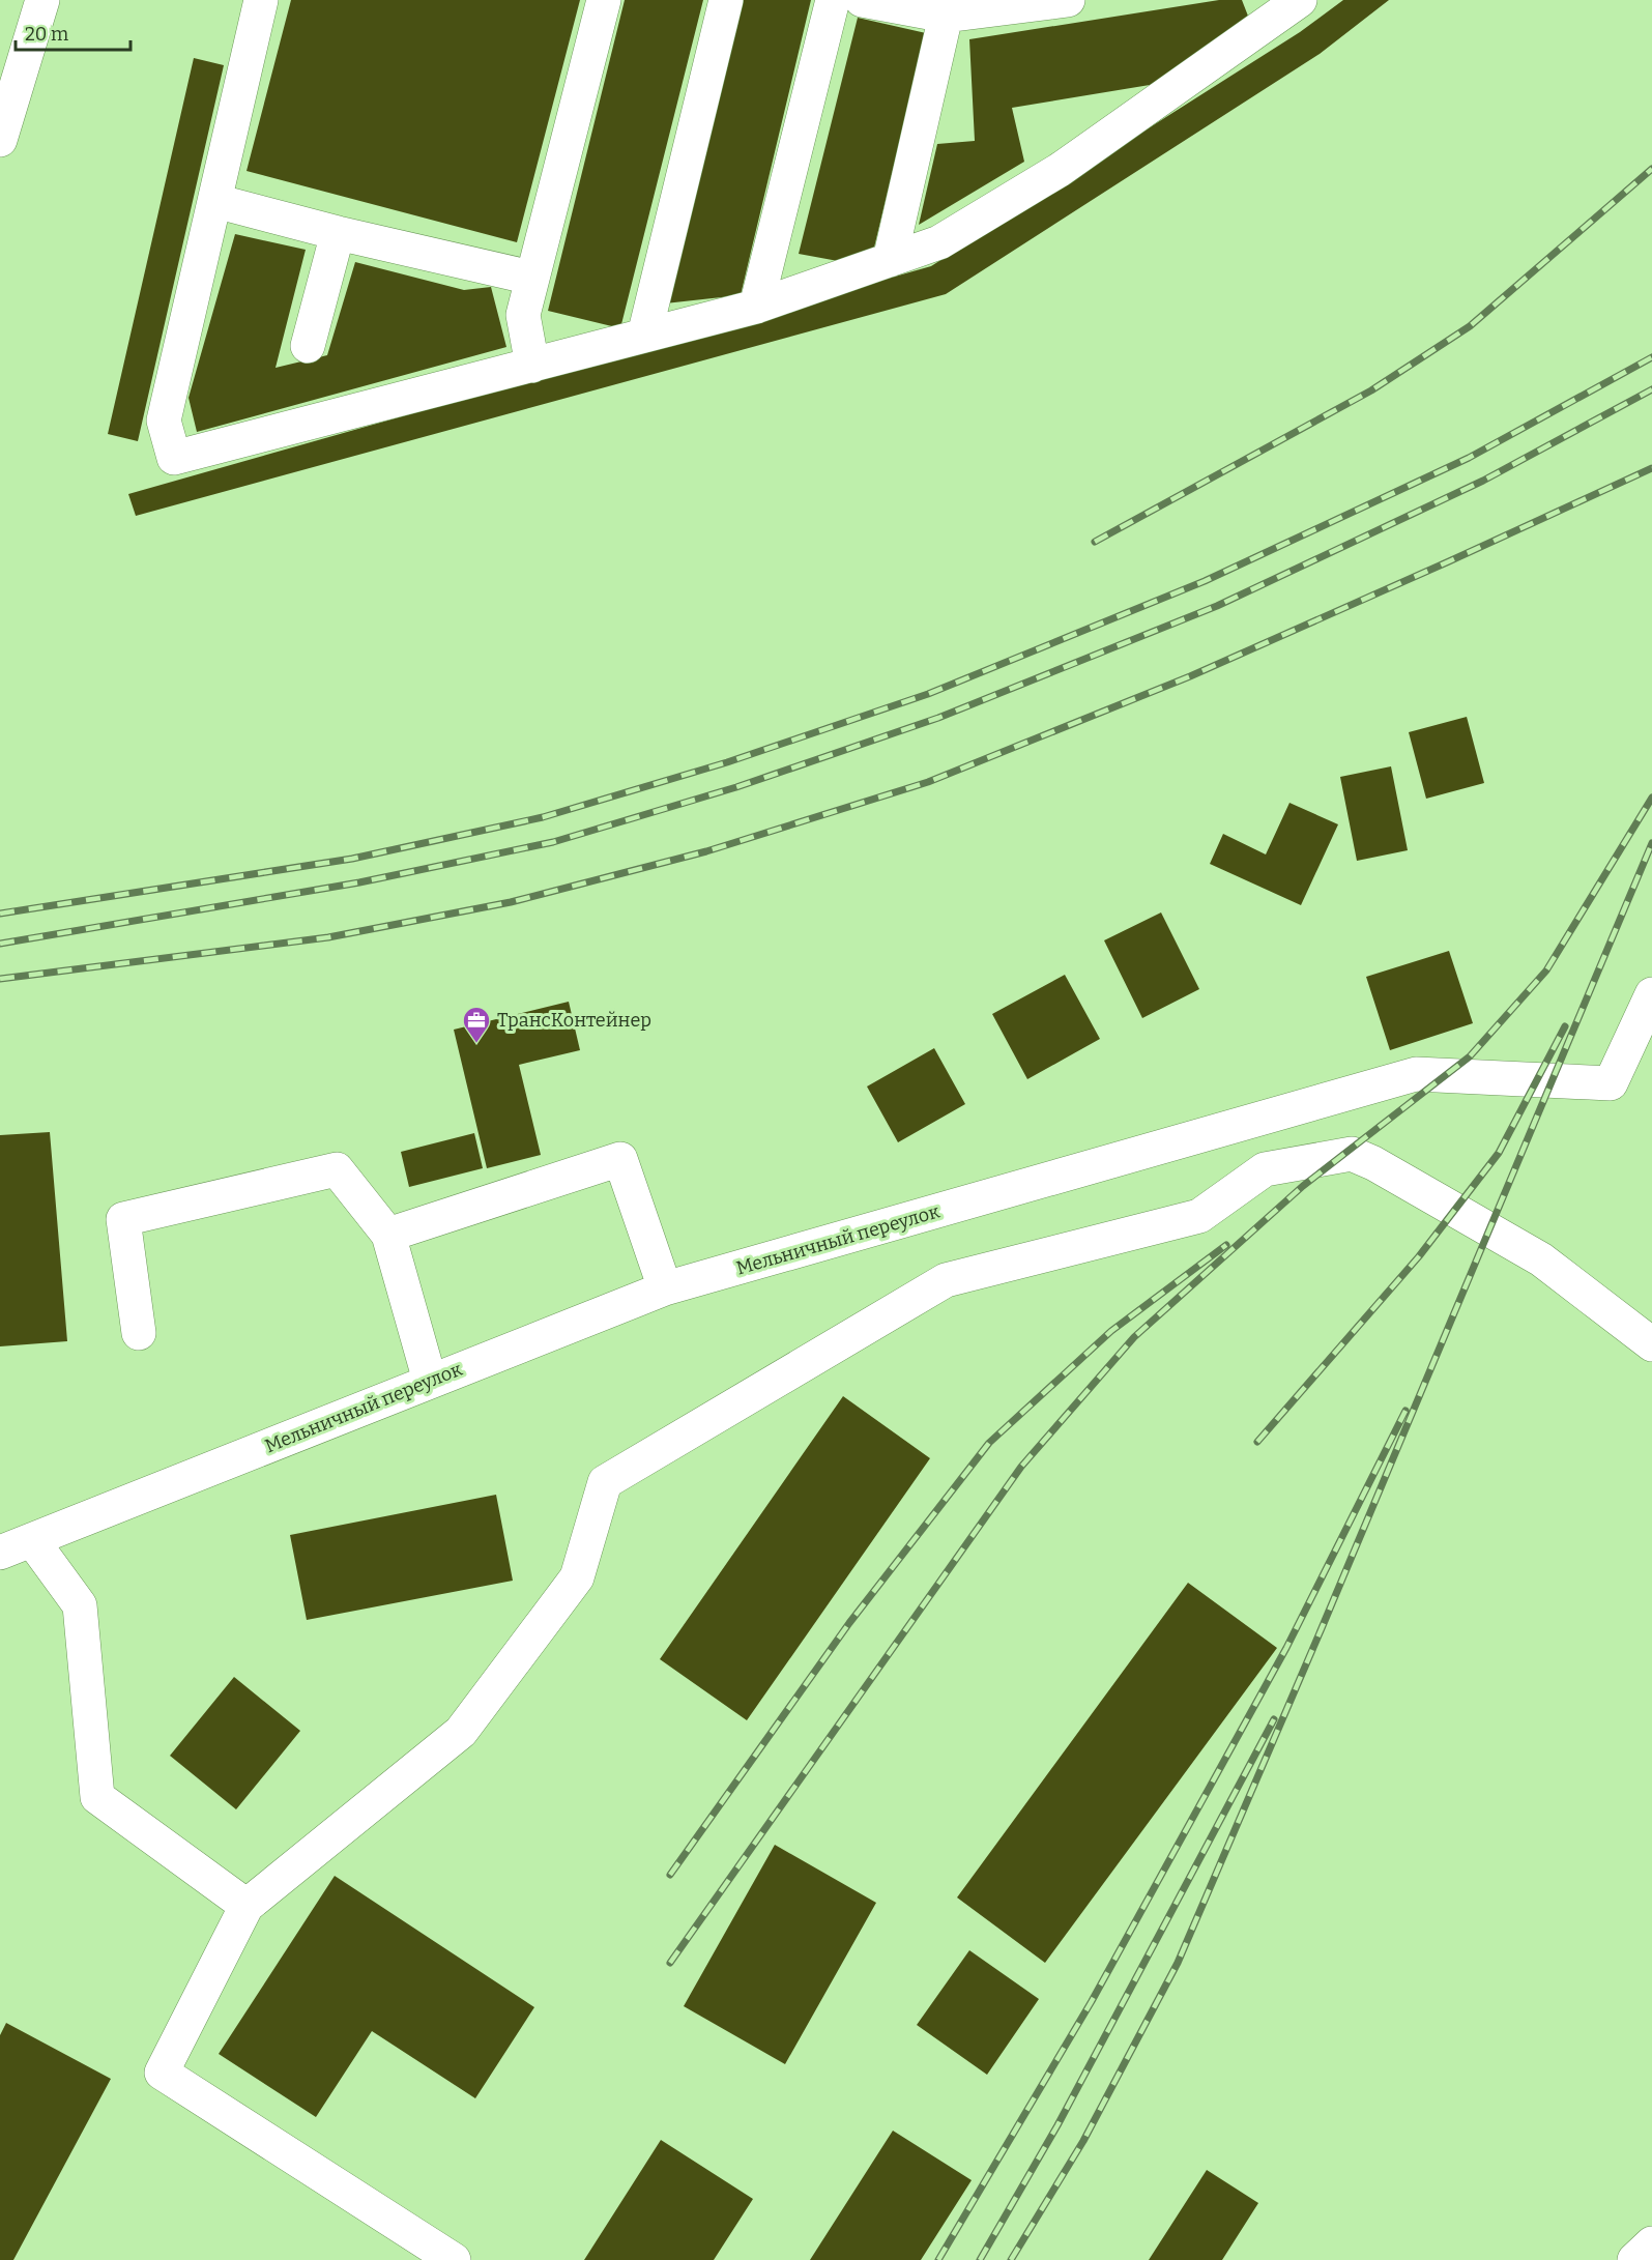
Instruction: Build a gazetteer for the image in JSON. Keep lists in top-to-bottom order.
{
  "streets": {
    "street": ["Мельничный переулок"]
  },
  "places": {
    "office": ["ТрансКонтейнер"]
  },
  "scale_bar": "20 m"
}
